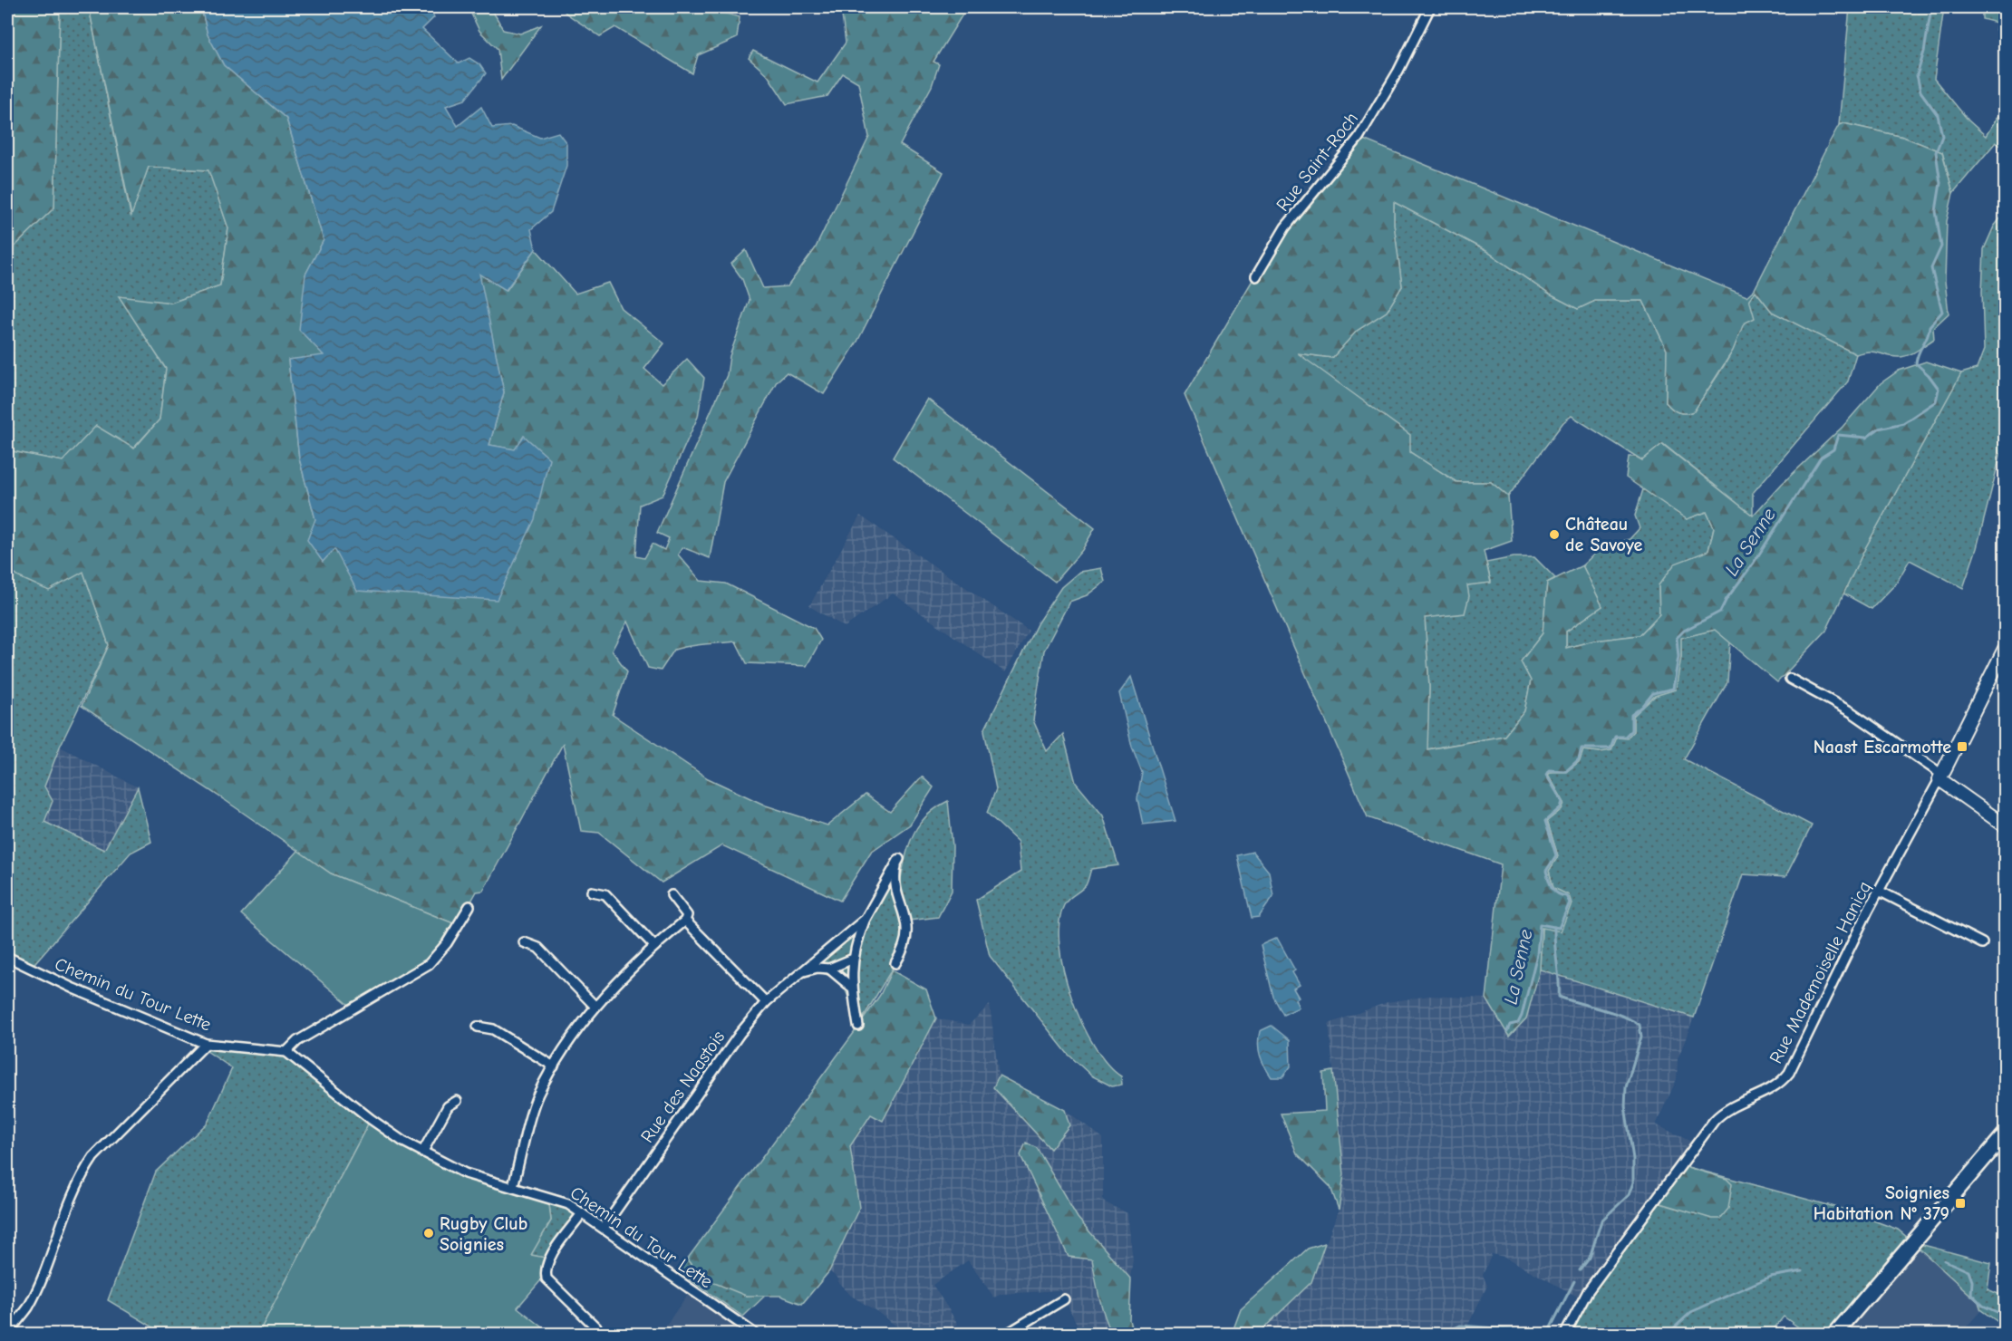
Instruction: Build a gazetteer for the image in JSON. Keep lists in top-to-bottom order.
{
  "streets": {
    "street": [
      "Rue Saint-Roch",
      "Rue Mademoiselle Hanicq",
      "Chemin du Tour Lette",
      "Rue des Naastois"
    ]
  },
  "crossings": [
    ["Chemin du Tour Lette", "Rue des Naastois"]
  ],
  "water": ["La Senne"],
  "places": {
    "other": ["Château de Savoye", "Rugby Club Soignies"],
    "transit": ["Naast Escarmotte", "Soignies Habitation N° 379"]
  }
}
